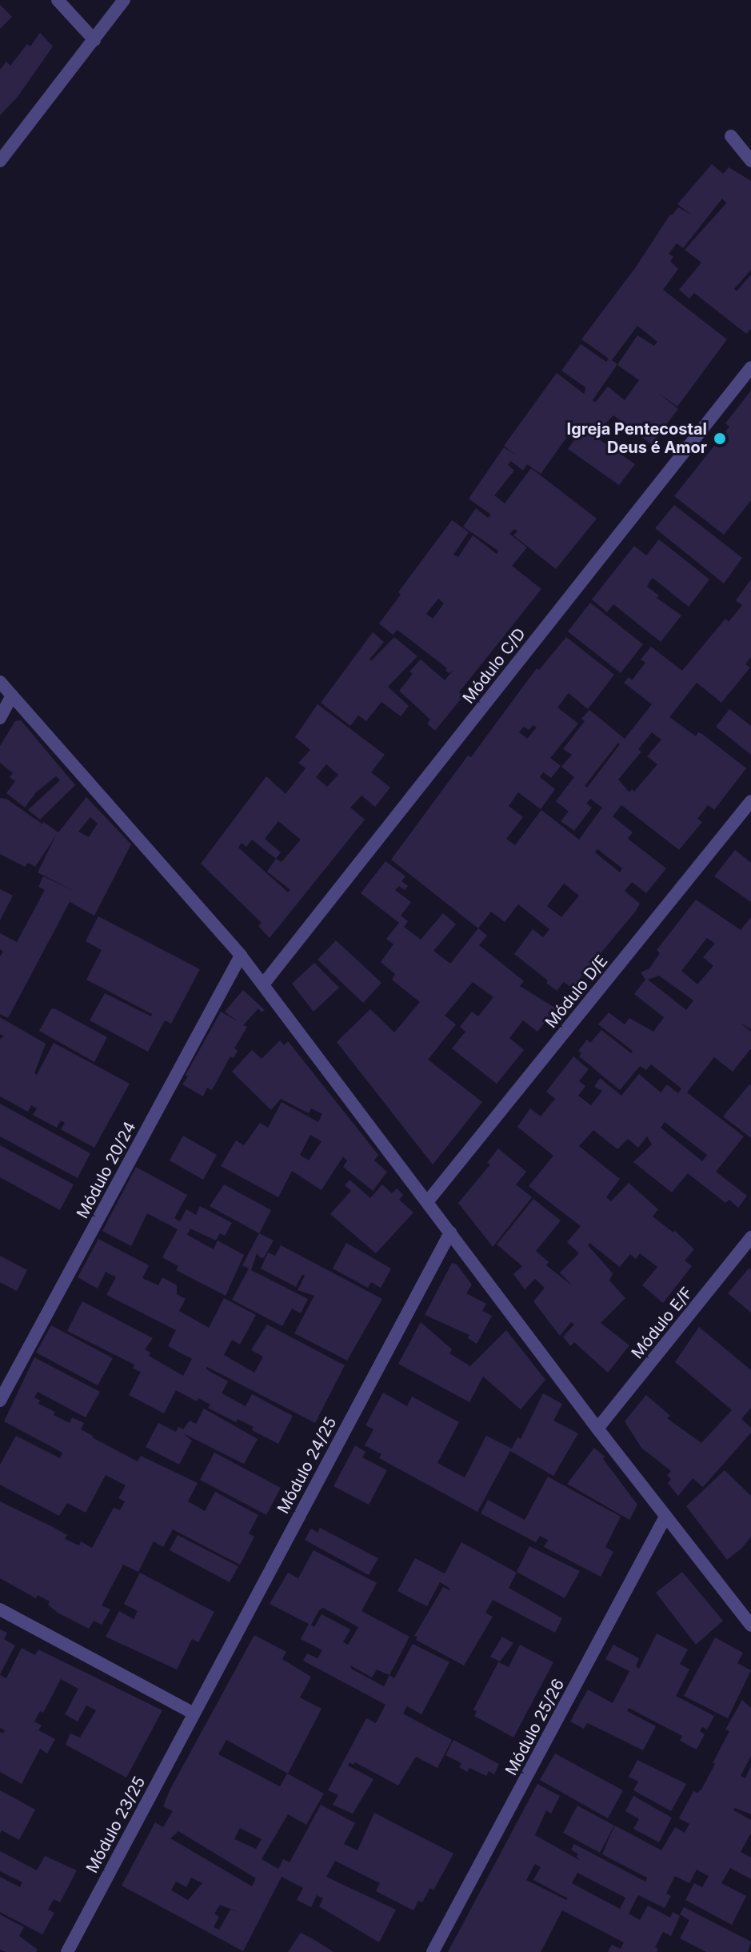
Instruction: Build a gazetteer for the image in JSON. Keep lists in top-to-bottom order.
{
  "streets": {
    "street": [
      "Módulo C/D",
      "Módulo D/E",
      "Módulo 20/24",
      "Módulo E/F",
      "Módulo 24/25",
      "Módulo 25/26",
      "Módulo 23/25"
    ]
  },
  "crossings": [
    ["Módulo 24/25", "Módulo 23/25"]
  ],
  "places": ["Igreja Pentecostal Deus é Amor"]
}
